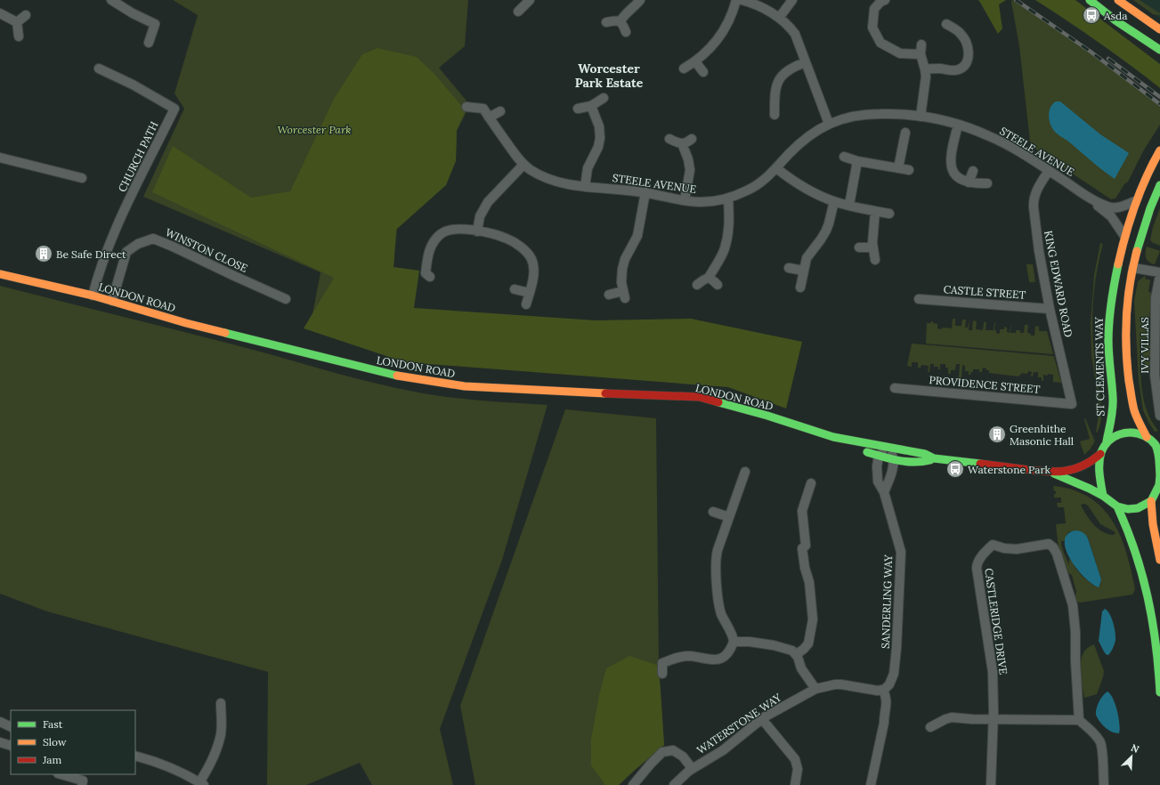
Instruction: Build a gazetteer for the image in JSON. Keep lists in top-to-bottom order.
{
  "streets": {
    "main road": ["LONDON ROAD", "ST CLEMENTS WAY"],
    "street": [
      "STEELE AVENUE",
      "CHURCH PATH",
      "WINSTON CLOSE",
      "KING EDWARD ROAD",
      "CASTLE STREET",
      "IVY VILLAS",
      "PROVIDENCE STREET",
      "SANDERLING WAY",
      "CASTLERIDGE DRIVE",
      "WATERSTONE WAY"
    ]
  },
  "crossings": [
    ["STEELE AVENUE", "KING EDWARD ROAD"],
    ["STEELE AVENUE", "ST CLEMENTS WAY"],
    ["CHURCH PATH", "LONDON ROAD"],
    ["WINSTON CLOSE", "LONDON ROAD"],
    ["KING EDWARD ROAD", "CASTLE STREET"],
    ["KING EDWARD ROAD", "PROVIDENCE STREET"],
    ["LONDON ROAD", "ST CLEMENTS WAY"],
    ["LONDON ROAD", "SANDERLING WAY"],
    ["SANDERLING WAY", "WATERSTONE WAY"]
  ],
  "districts": ["Worcester Park Estate"],
  "parks": ["Worcester Park"],
  "places": {
    "bus stop": ["Asda", "Waterstone Park"],
    "building": ["Be Safe Direct", "Greenhithe Masonic Hall"]
  },
  "legend": ["Fast", "Slow", "Jam"],
  "north": "top right"
}
